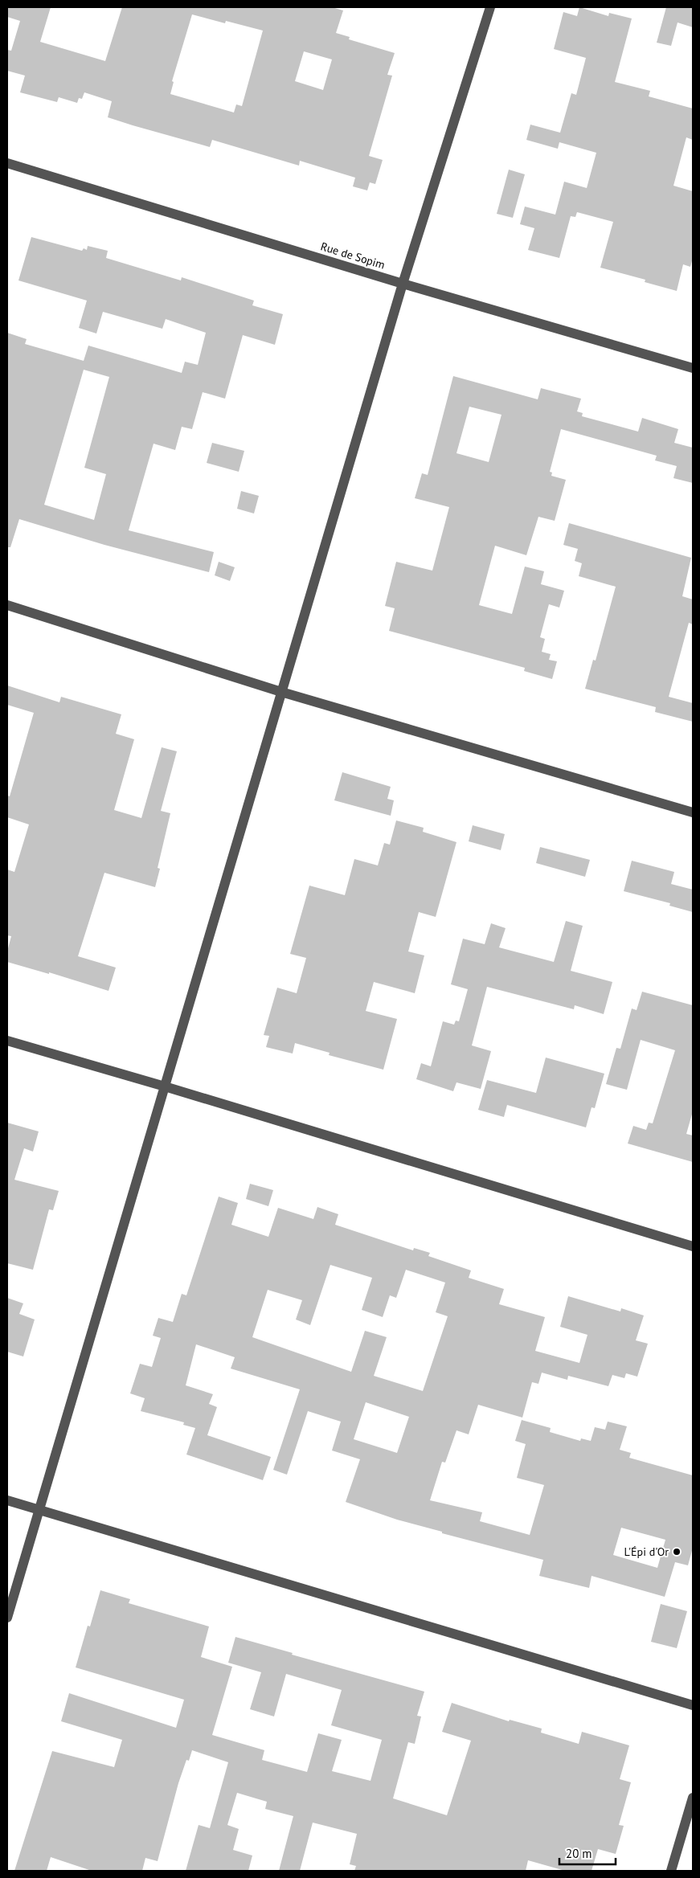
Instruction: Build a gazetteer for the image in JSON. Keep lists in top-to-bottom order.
{
  "streets": {
    "street": ["Rue de Sopim"]
  },
  "places": ["L'Épi d'Or"],
  "scale_bar": "20 m"
}
